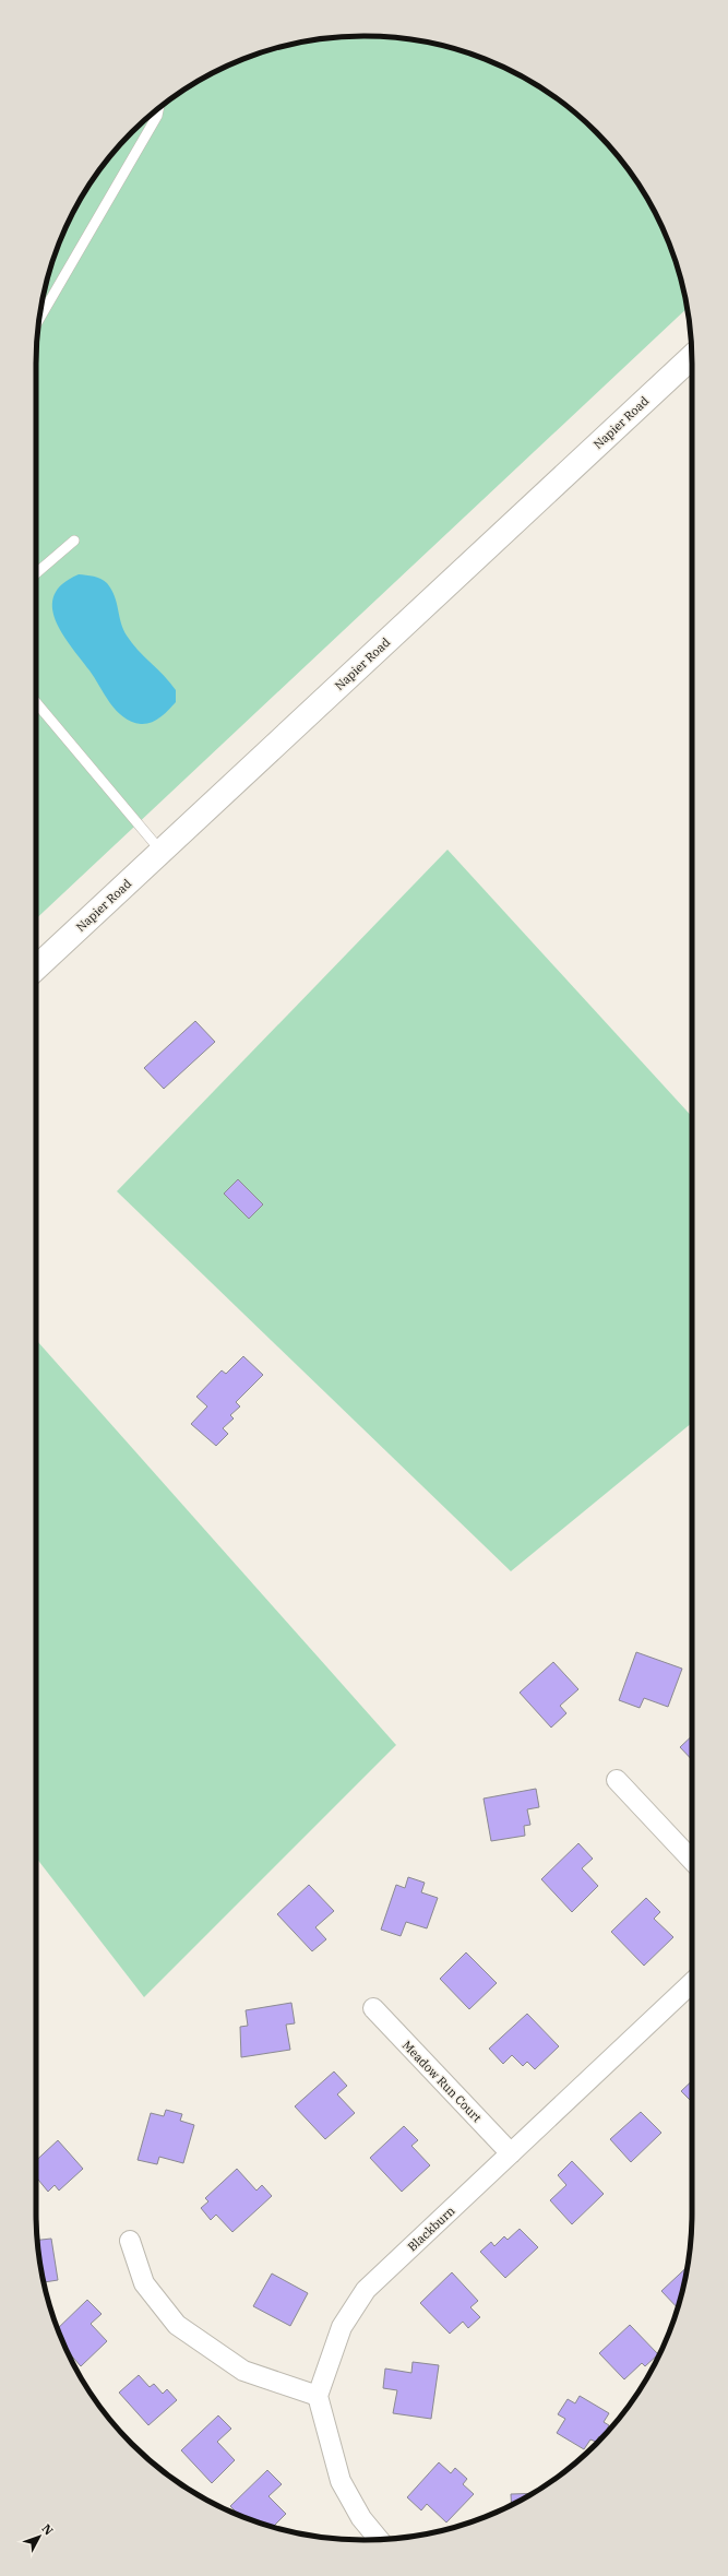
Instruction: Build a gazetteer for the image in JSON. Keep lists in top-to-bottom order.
{
  "streets": {
    "street": ["Napier Road", "Meadow Run Court", "Blackburn"]
  },
  "crossings": [
    ["Meadow Run Court", "Blackburn"]
  ],
  "north": "top right"
}
